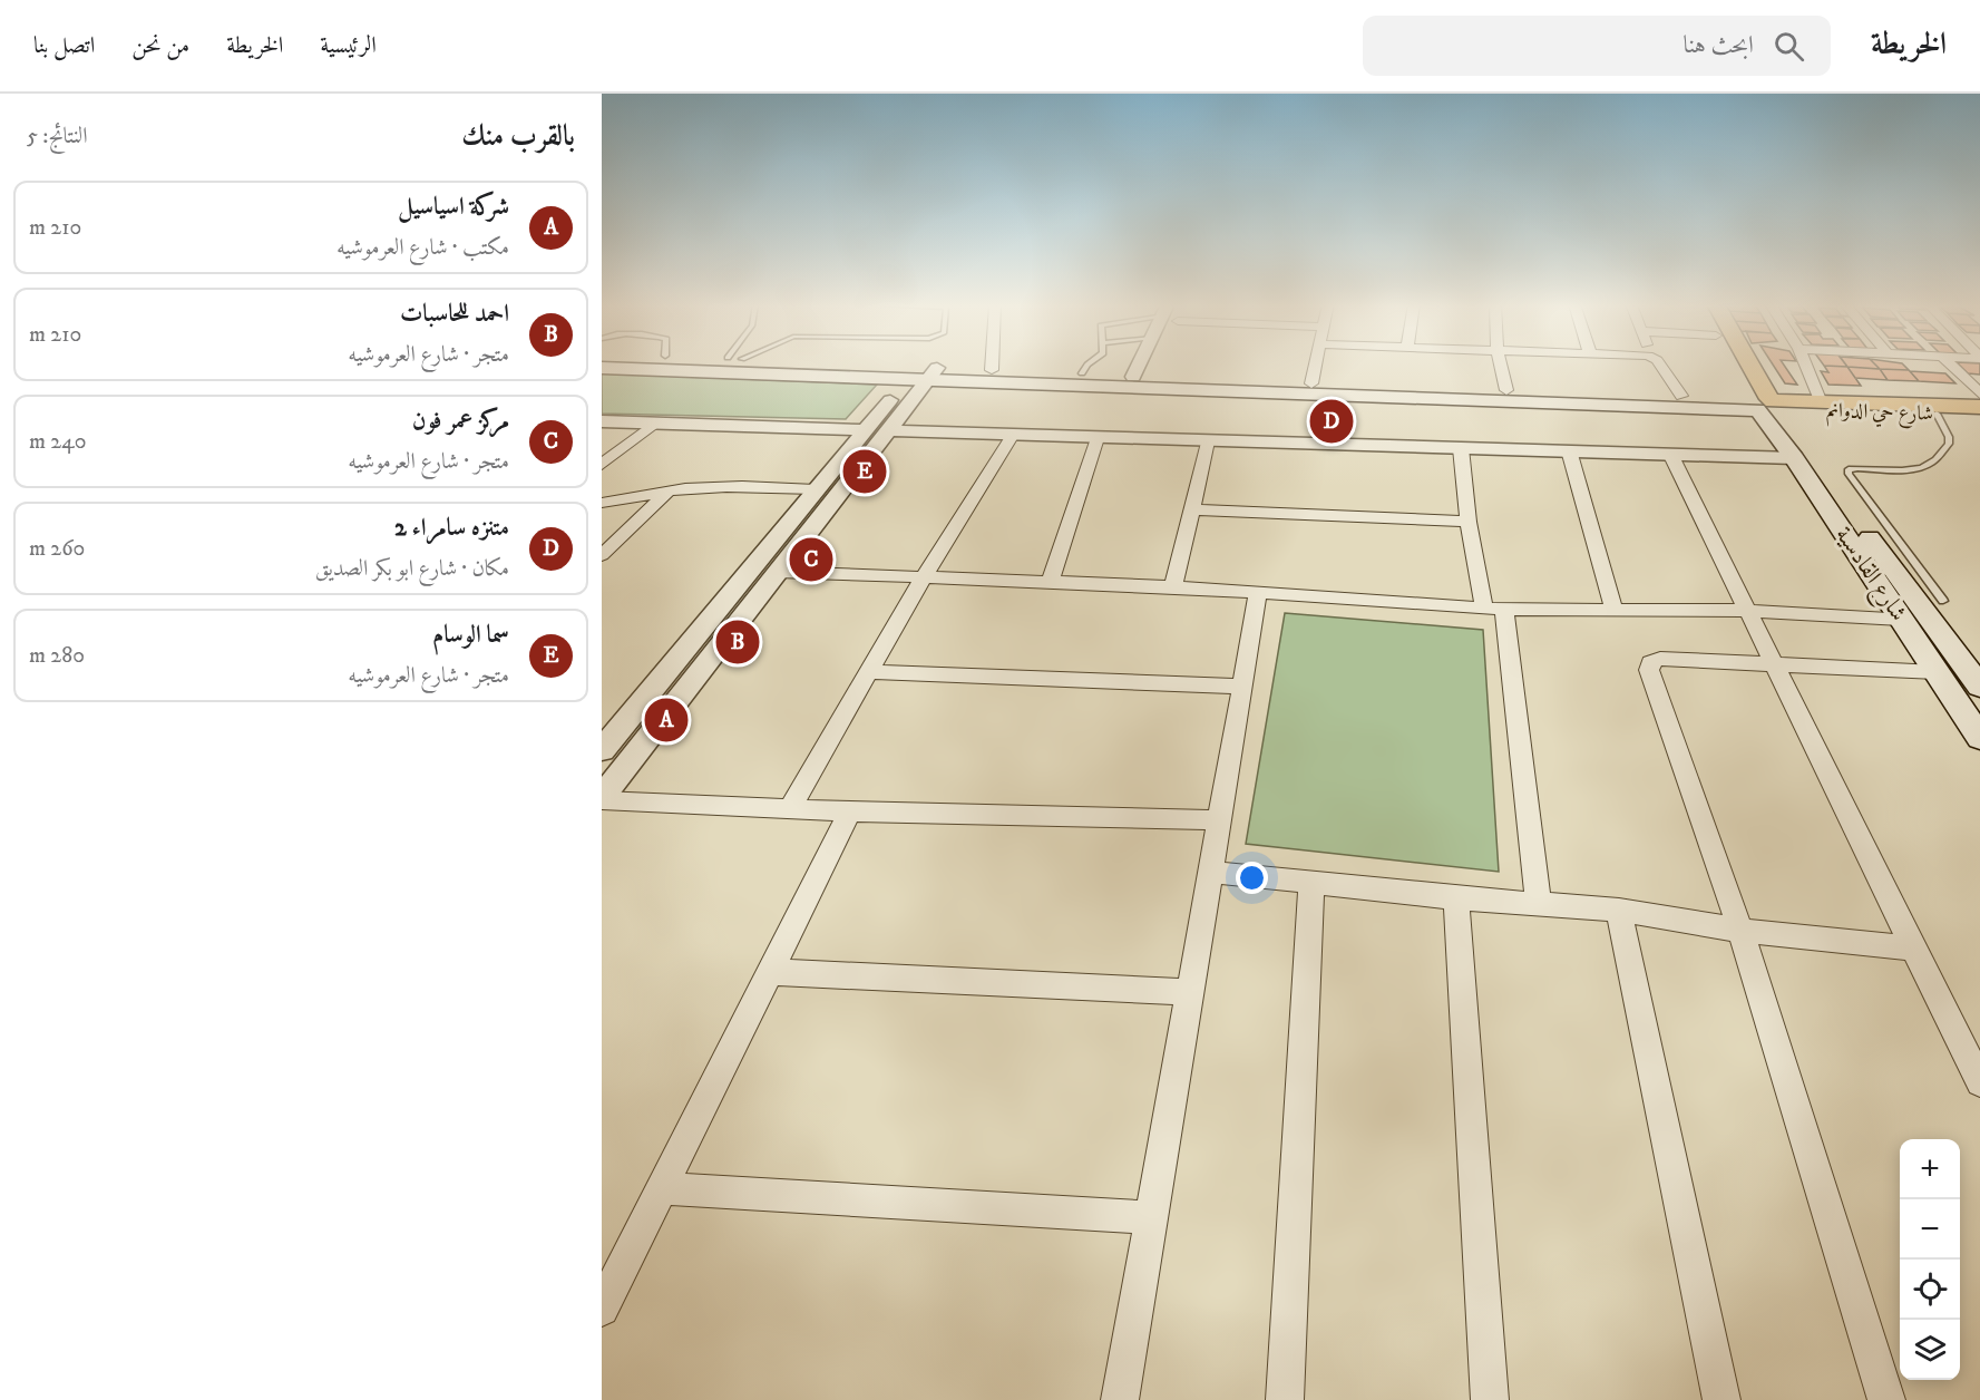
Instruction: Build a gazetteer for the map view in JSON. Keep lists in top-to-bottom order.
{
  "streets": {
    "main road": ["شارع حي الدوانم", "شارع القادسية"]
  },
  "crossings": [
    ["شارع حي الدوانم", "شارع القادسية"]
  ],
  "page": {
    "header": "الخريطة",
    "search": "ابحث هنا",
    "nav": [
      "الرئيسية",
      "الخريطة",
      "من نحن",
      "اتصل بنا"
    ],
    "heading": ["بالقرب منك", "النتائج: 5"],
    "list": [
      {
        "mark": "A",
        "name": "شركة اسياسيل",
        "note": "مكتب · شارع العرموشيه",
        "value": "210 m"
      },
      {
        "mark": "B",
        "name": "احمد للحاسبات",
        "note": "متجر · شارع العرموشيه",
        "value": "210 m"
      },
      {
        "mark": "C",
        "name": "مركز عمر فون",
        "note": "متجر · شارع العرموشيه",
        "value": "240 m"
      },
      {
        "mark": "D",
        "name": "متنزه سامراء 2",
        "note": "مكان · شارع ابو بكر الصديق",
        "value": "260 m"
      },
      {
        "mark": "E",
        "name": "سما الوسام",
        "note": "متجر · شارع العرموشيه",
        "value": "280 m"
      }
    ],
    "pins": [
      "D",
      "E",
      "C",
      "B",
      "A"
    ],
    "map_buttons": ["+", "−"]
  }
}
